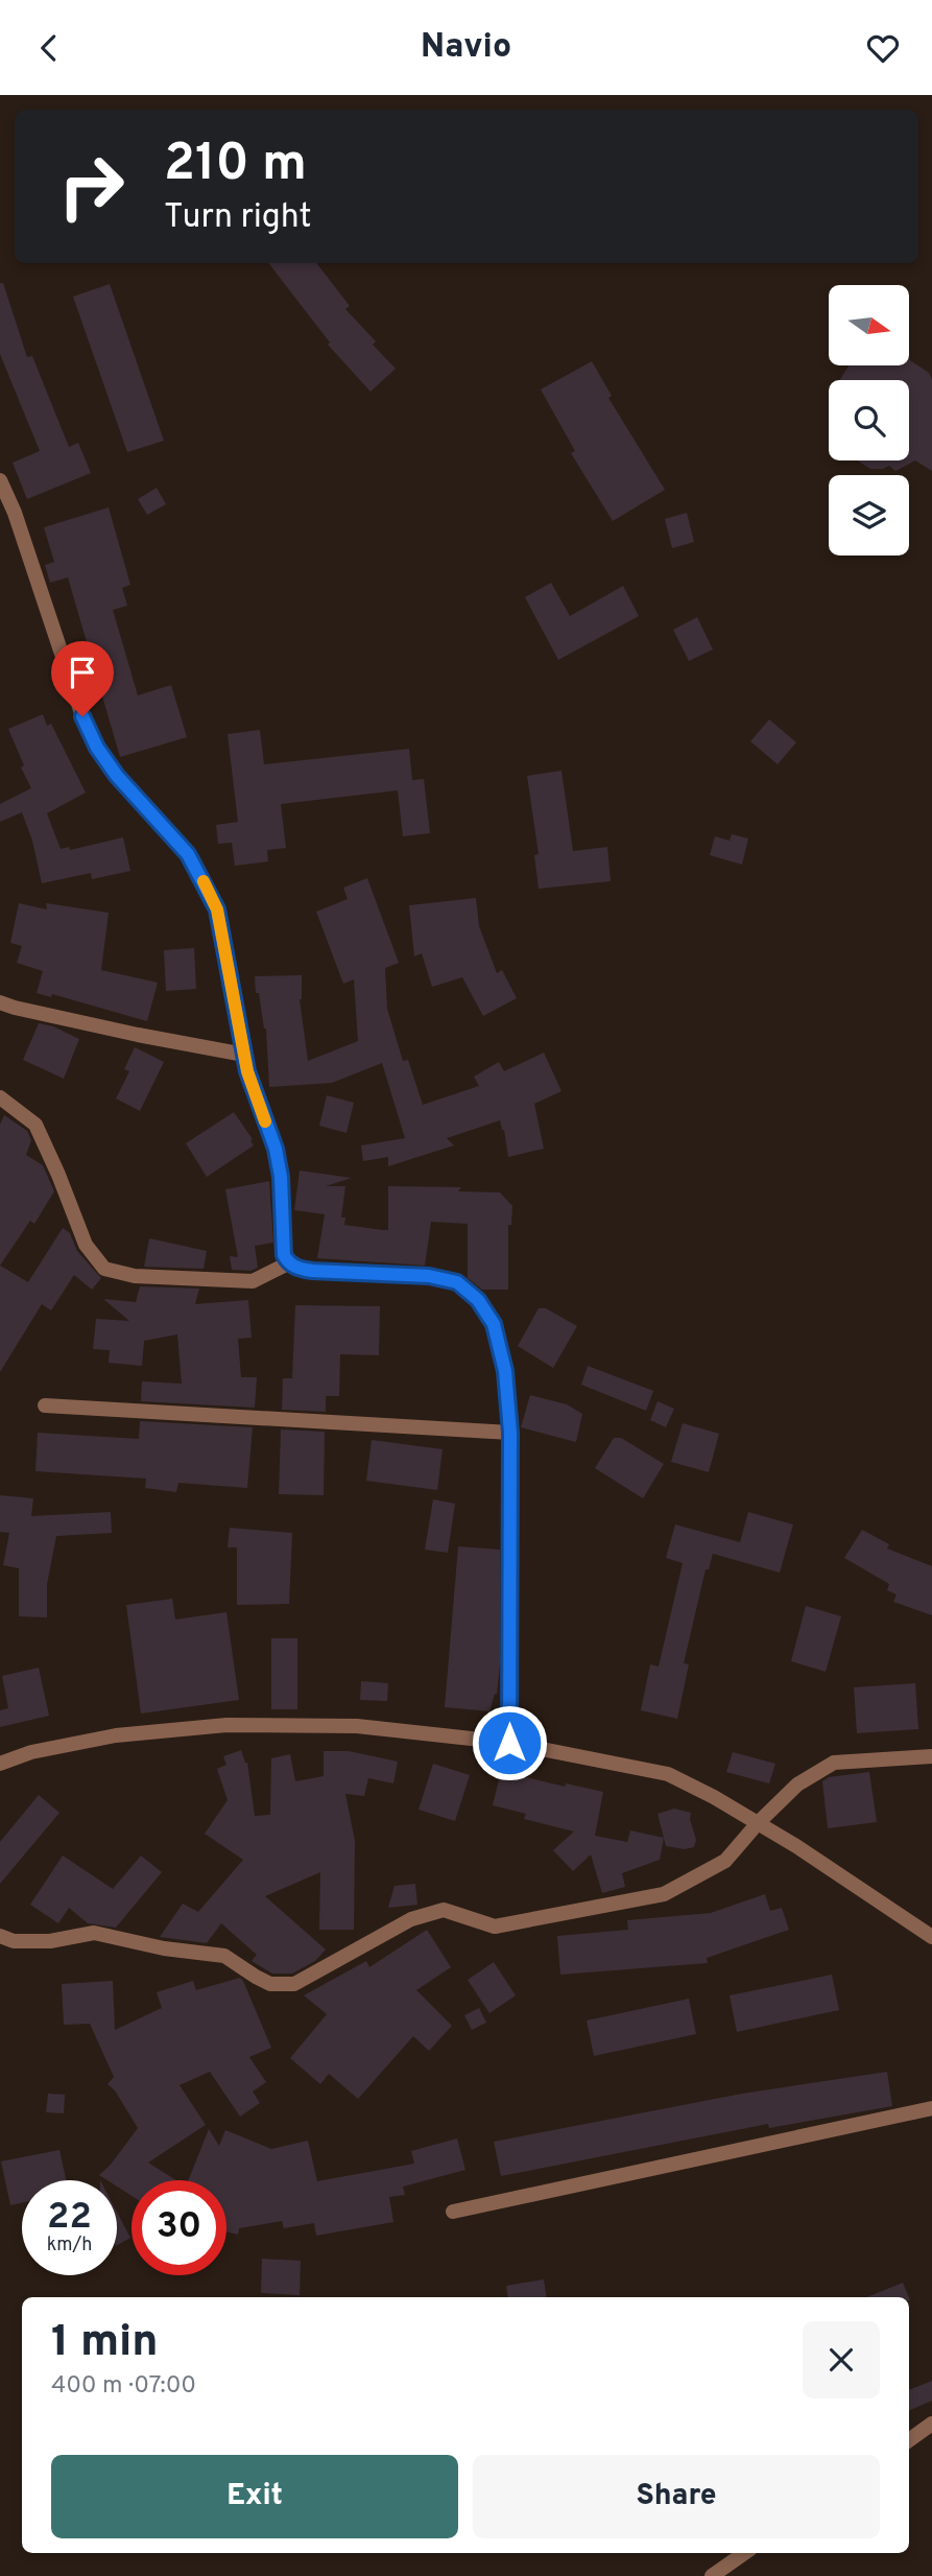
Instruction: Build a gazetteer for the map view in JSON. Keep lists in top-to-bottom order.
{
  "north": "right",
  "page": {
    "header": "Navio",
    "turn": ["210 m", "Turn right"],
    "speed": "22 km/h",
    "limit": "30",
    "heading": ["1 min", "400 m · 07:00"],
    "buttons": ["Exit", "Share"]
  }
}
